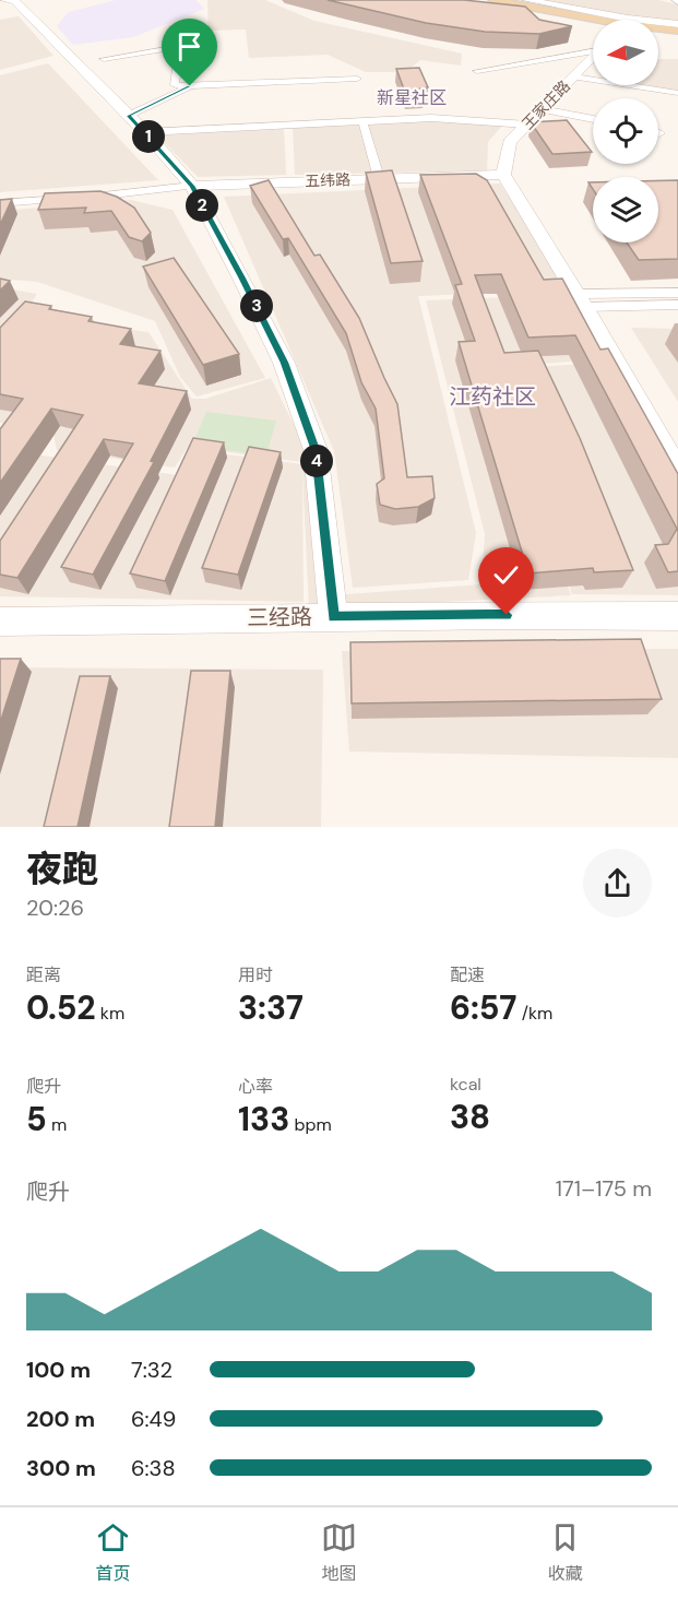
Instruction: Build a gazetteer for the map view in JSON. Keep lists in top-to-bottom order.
{
  "streets": {
    "street": ["王家庄路", "五纬路", "三经路"]
  },
  "crossings": [
    ["王家庄路", "五纬路"]
  ],
  "districts": ["新星社区", "江药社区"],
  "north": "left",
  "page": {
    "pins": [
      "1",
      "2",
      "3",
      "4"
    ],
    "heading": ["夜跑", "20:26"],
    "stats": [
      ["距离", "0.52 km"],
      ["用时", "3:37"],
      ["配速", "6:57 /km"],
      ["爬升", "5 m"],
      ["心率", "133 bpm"],
      ["kcal", "38"]
    ],
    "chart": ["爬升", "171–175 m"],
    "list": [
      {
        "name": "100 m",
        "note": "7:32"
      },
      {
        "name": "200 m",
        "note": "6:49"
      },
      {
        "name": "300 m",
        "note": "6:38"
      }
    ],
    "tabs": ["首页", "地图", "收藏"]
  }
}
